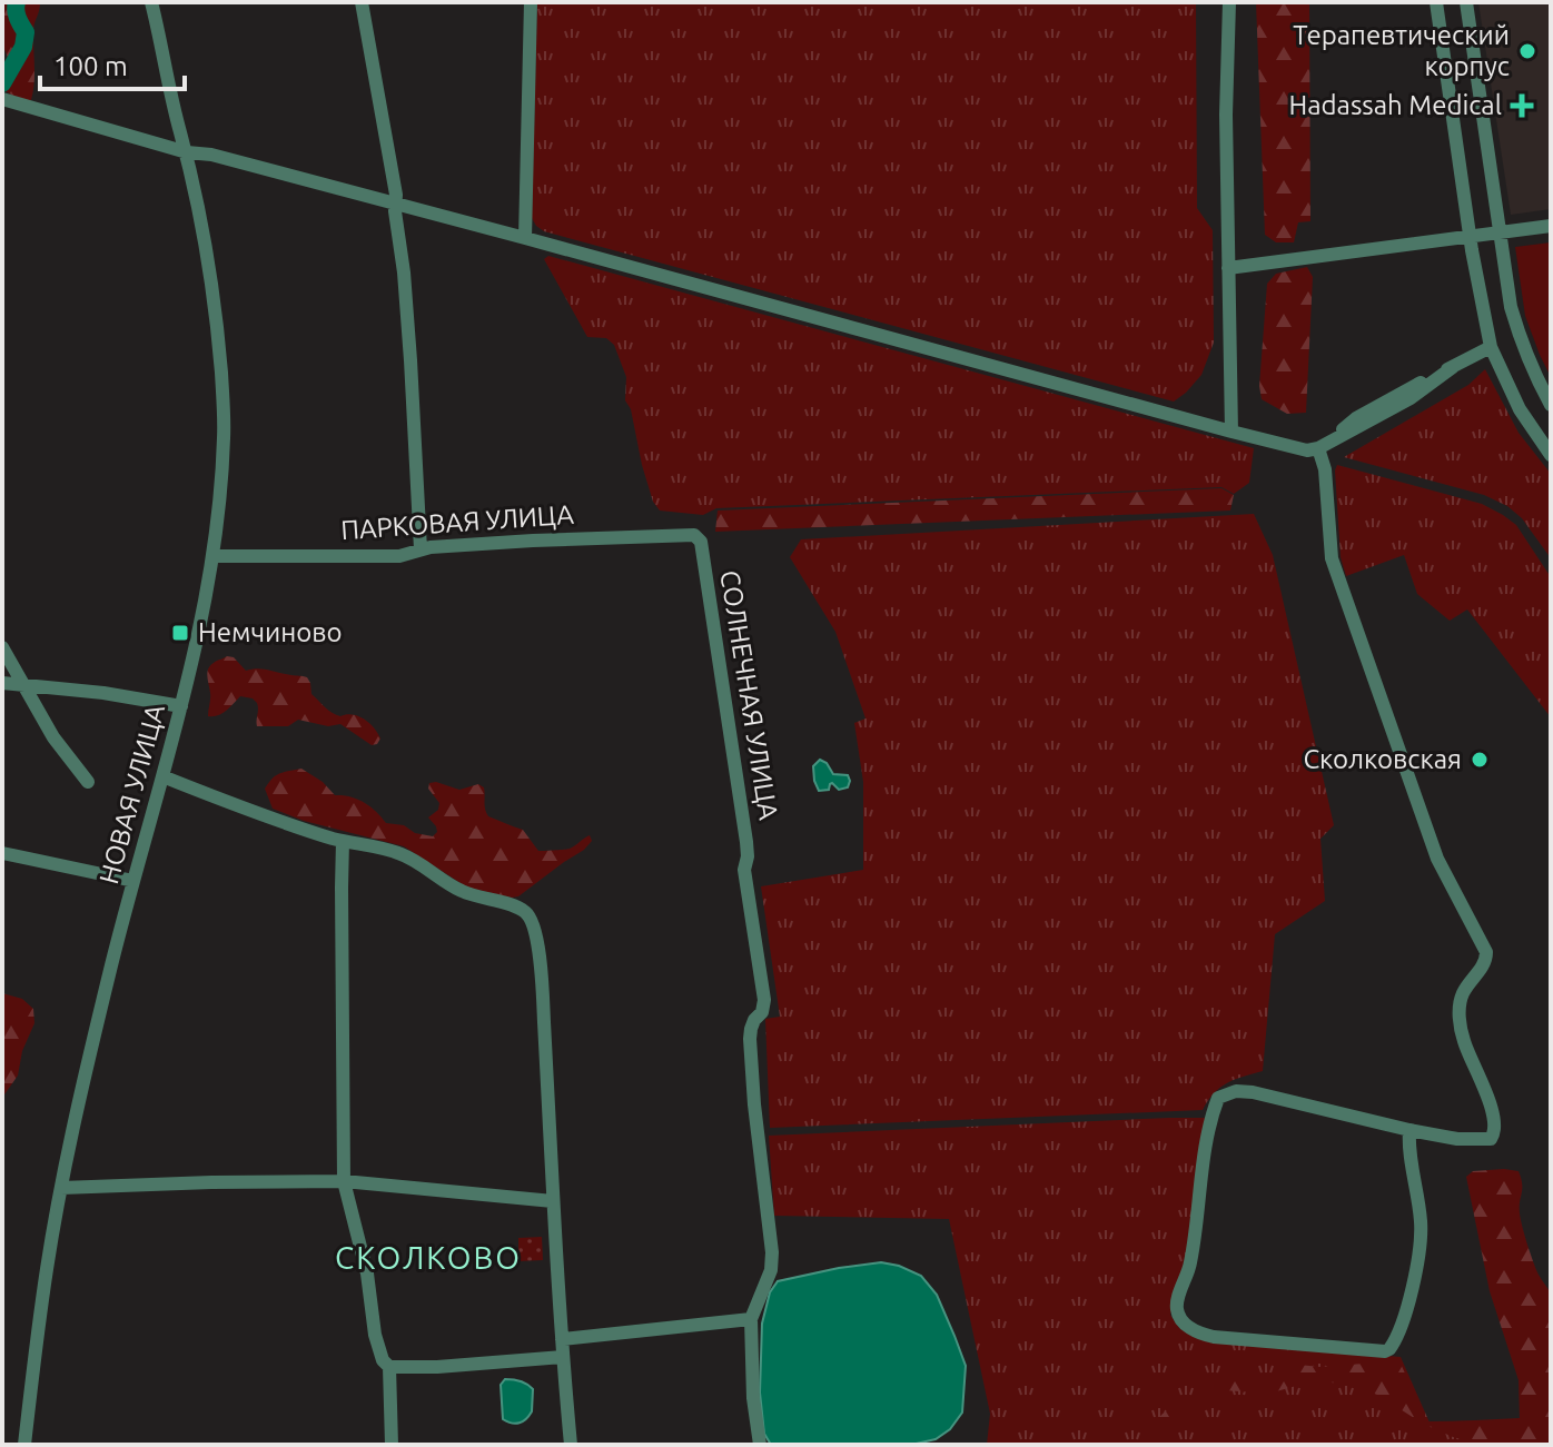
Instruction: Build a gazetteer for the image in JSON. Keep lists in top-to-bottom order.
{
  "streets": {
    "street": ["ПАРКОВАЯ УЛИЦА", "СОЛНЕЧНАЯ УЛИЦА", "НОВАЯ УЛИЦА"]
  },
  "crossings": [
    ["ПАРКОВАЯ УЛИЦА", "СОЛНЕЧНАЯ УЛИЦА"],
    ["ПАРКОВАЯ УЛИЦА", "НОВАЯ УЛИЦА"]
  ],
  "districts": ["СКОЛКОВО"],
  "places": {
    "other": ["Терапевтический корпус", "Сколковская"],
    "health": ["Hadassah Medical"],
    "transit": ["Немчиново"]
  },
  "scale_bar": "100 m"
}
